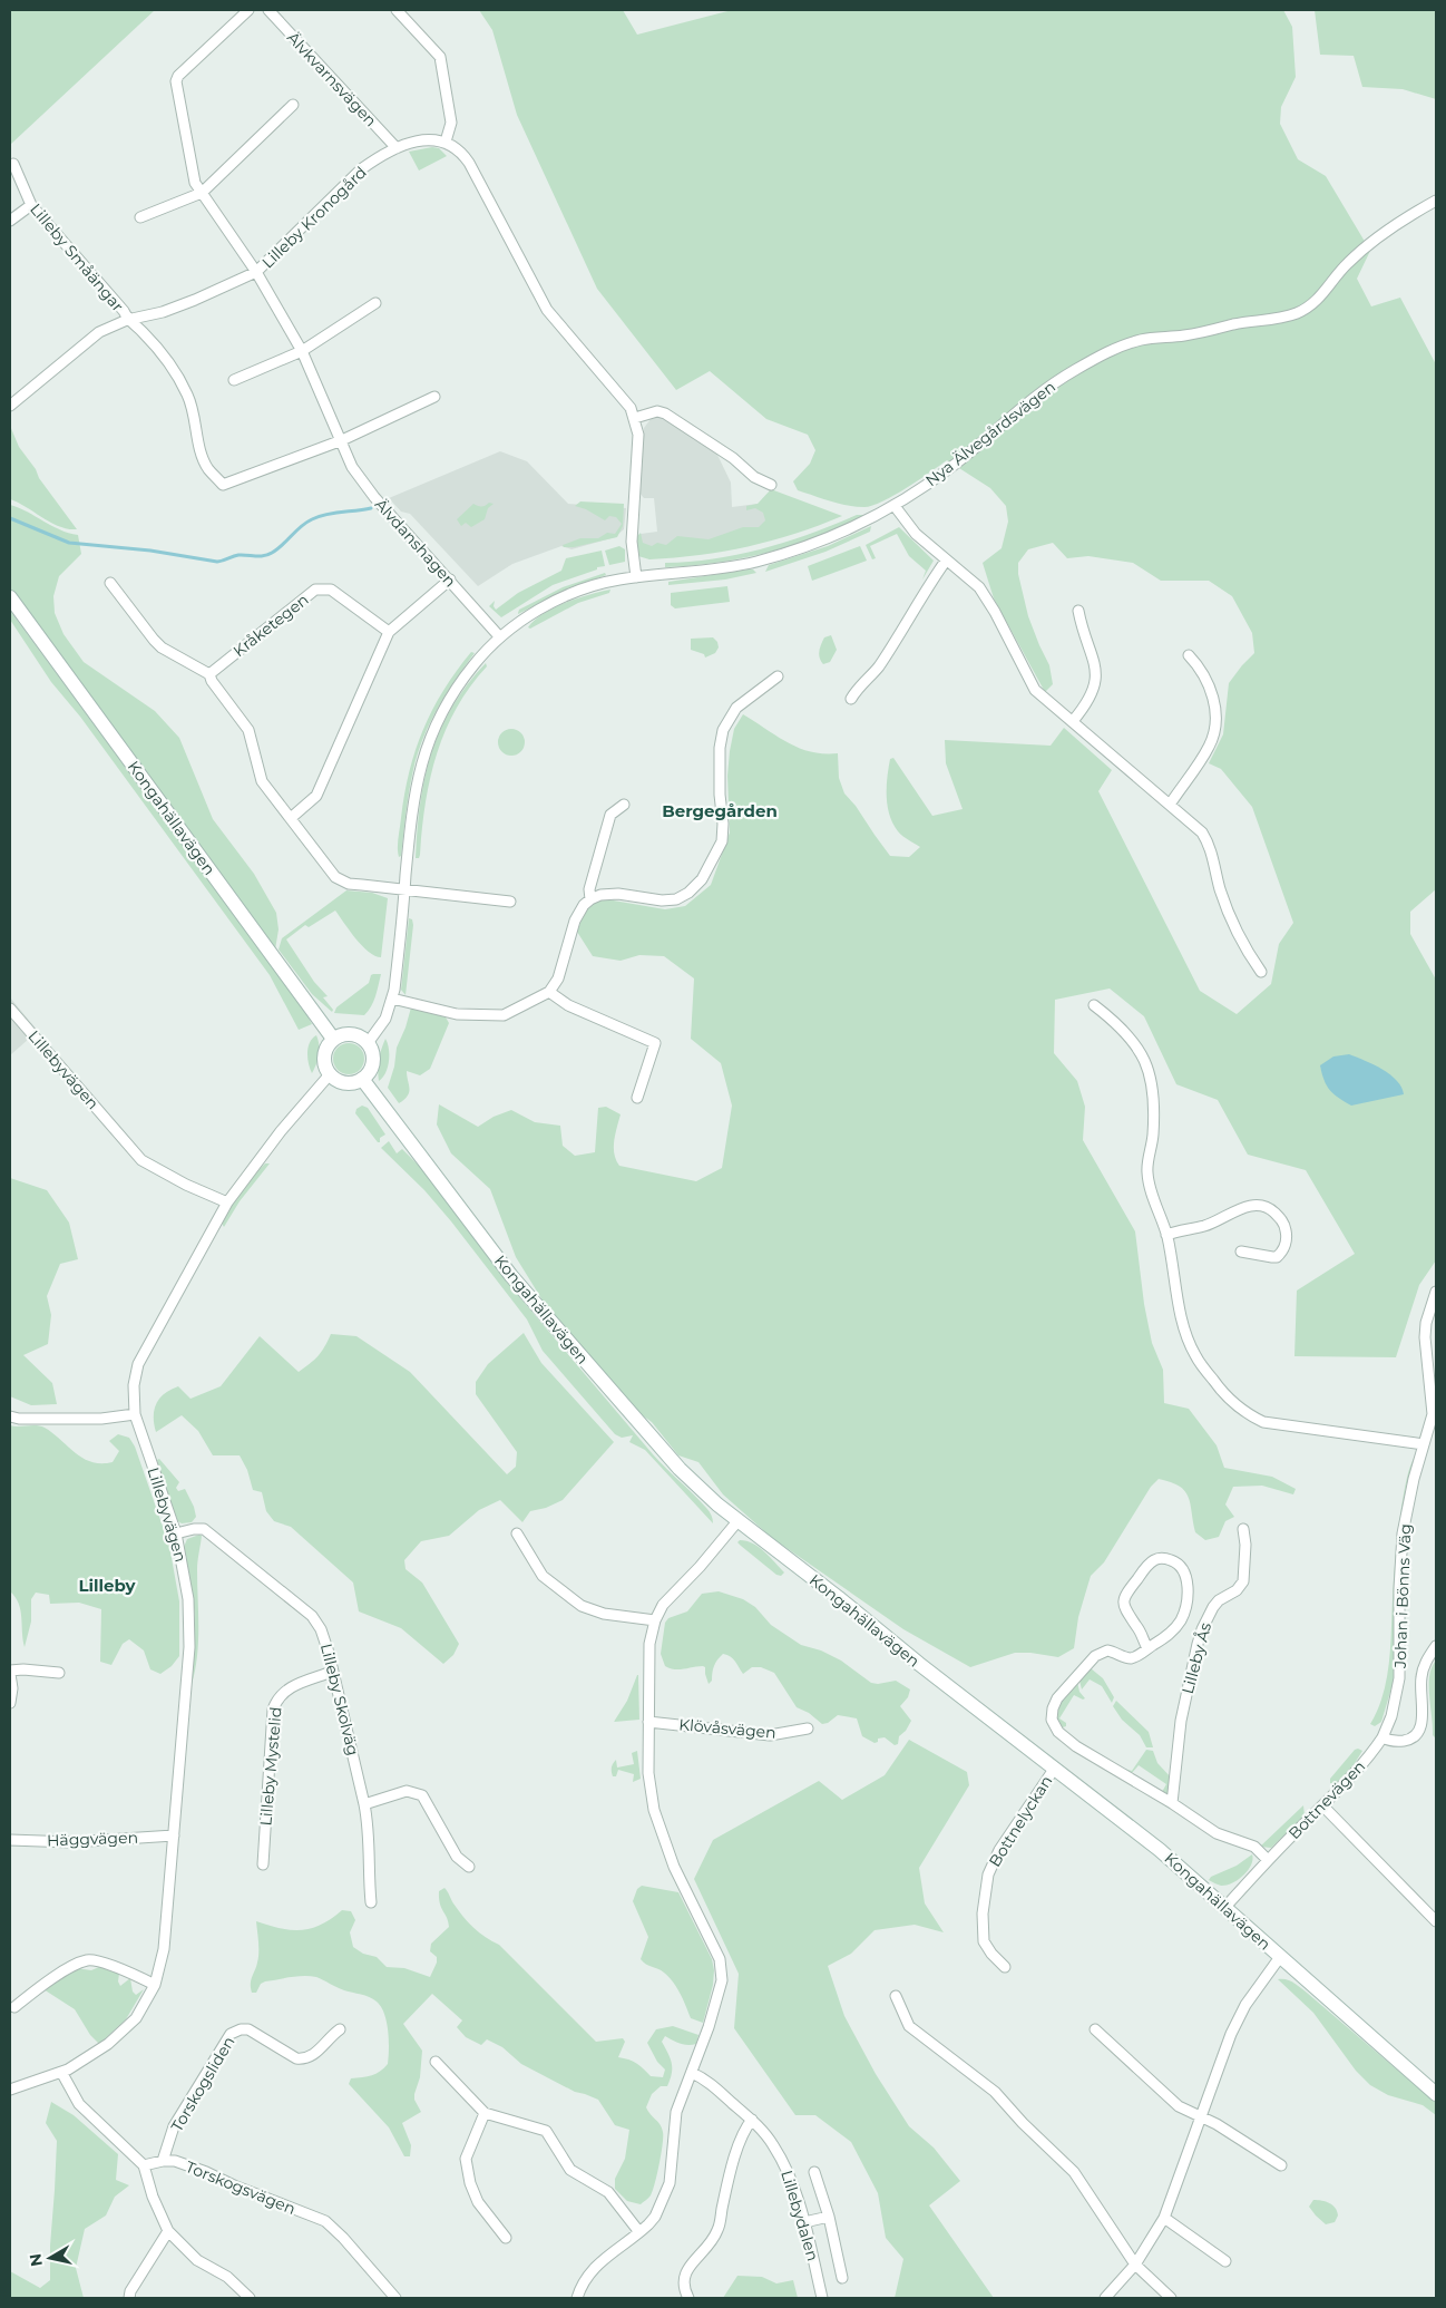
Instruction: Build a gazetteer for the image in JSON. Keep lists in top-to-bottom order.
{
  "streets": {
    "street": [
      "Älvkvarnsvägen",
      "Lilleby Kronogård",
      "Lilleby Småängar",
      "Nya Älvegårdsvägen",
      "Älvdanshagen",
      "Kråketegen",
      "Kongahällavägen",
      "Lillebyvägen",
      "Johan i Bönns Väg",
      "Lilleby Ås",
      "Lilleby Skolväg",
      "Klövåsvägen",
      "Lilleby Mystelid",
      "Bottnevägen",
      "Bottnelyckan",
      "Häggvägen",
      "Torskogsliden",
      "Torskogsvägen",
      "Lillebydalen"
    ]
  },
  "crossings": [
    ["Älvkvarnsvägen", "Lilleby Kronogård"],
    ["Lilleby Kronogård", "Lilleby Småängar"],
    ["Lilleby Kronogård", "Älvdanshagen"],
    ["Lilleby Småängar", "Älvdanshagen"],
    ["Nya Älvegårdsvägen", "Älvdanshagen"],
    ["Nya Älvegårdsvägen", "Kongahällavägen"],
    ["Nya Älvegårdsvägen", "Lillebyvägen"],
    ["Kongahällavägen", "Lillebyvägen"],
    ["Kongahällavägen", "Bottnevägen"],
    ["Kongahällavägen", "Bottnelyckan"],
    ["Lillebyvägen", "Lilleby Skolväg"],
    ["Lillebyvägen", "Häggvägen"],
    ["Johan i Bönns Väg", "Bottnevägen"],
    ["Lilleby Ås", "Bottnevägen"],
    ["Lilleby Skolväg", "Lilleby Mystelid"],
    ["Torskogsliden", "Torskogsvägen"]
  ],
  "districts": ["Bergegården", "Lilleby"],
  "north": "left"
}
